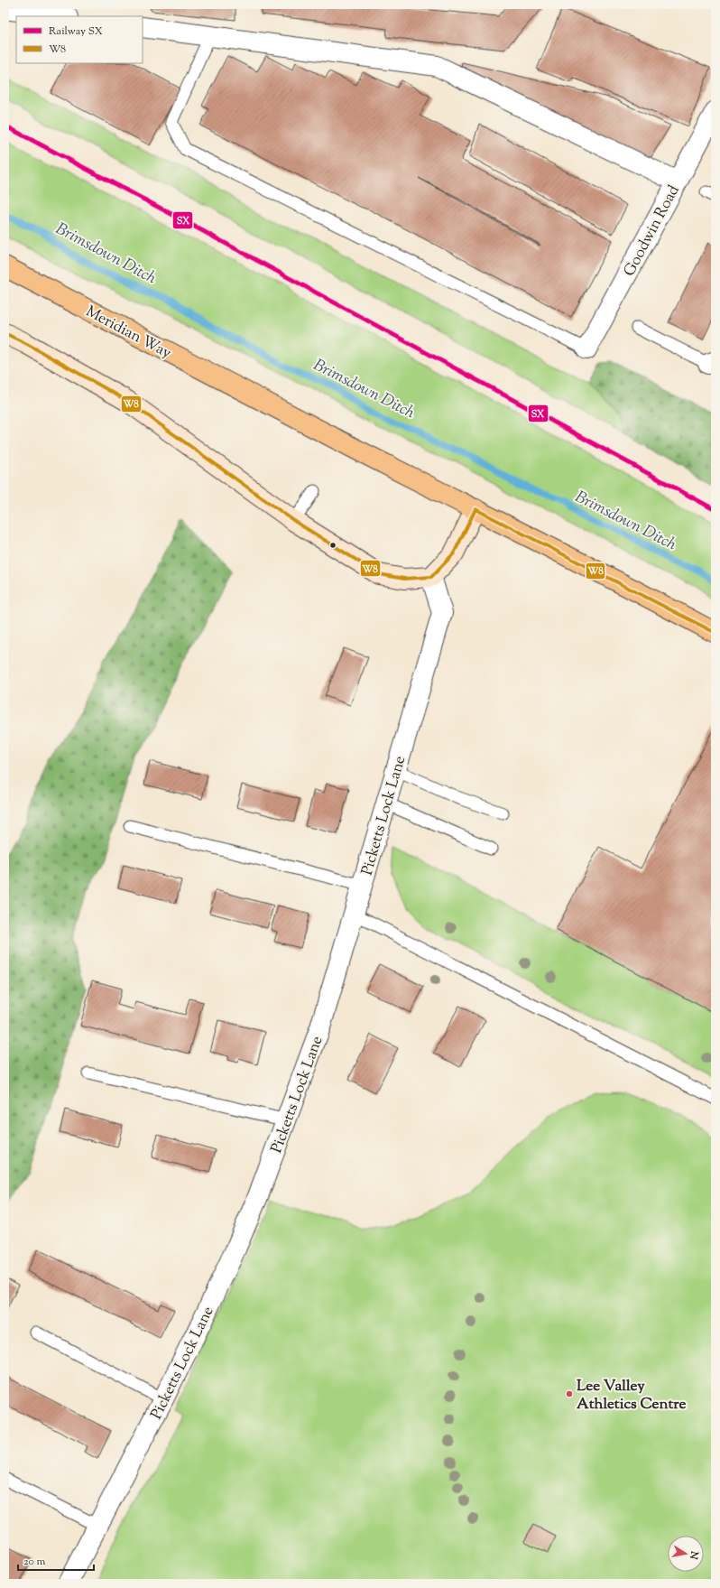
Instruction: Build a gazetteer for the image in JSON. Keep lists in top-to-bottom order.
{
  "streets": {
    "main road": ["Meridian Way"],
    "street": ["Goodwin Road", "Picketts Lock Lane"]
  },
  "water": ["Brimsdown Ditch"],
  "places": ["Lee Valley Athletics Centre"],
  "lines": ["rail line SX", "transit line W8"],
  "legend": ["Railway SX", "W8"],
  "scale_bar": "20 m",
  "north": "right"
}
